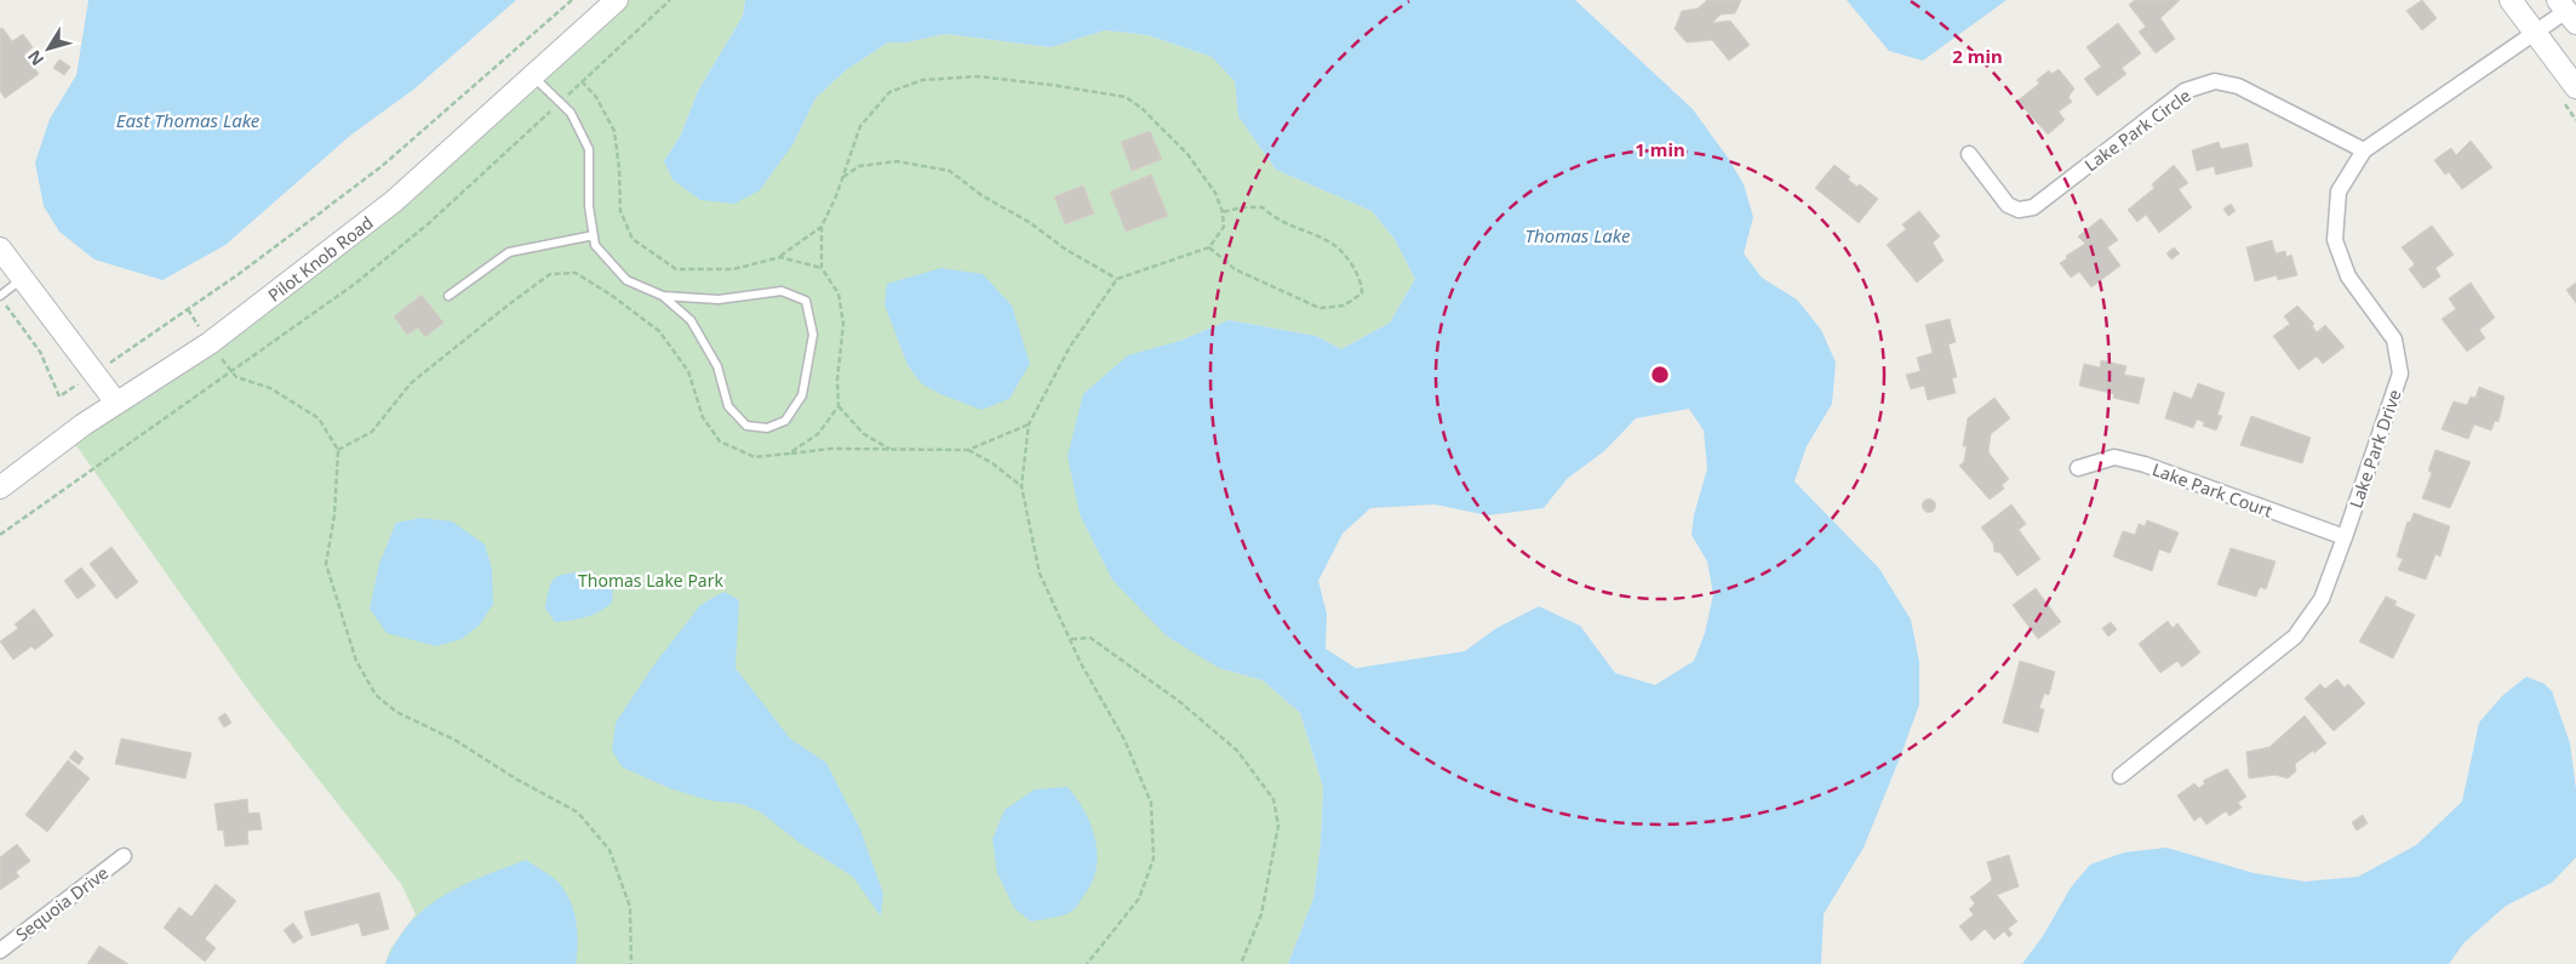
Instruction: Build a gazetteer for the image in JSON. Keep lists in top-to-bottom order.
{
  "streets": {
    "main road": ["Pilot Knob Road"],
    "street": [
      "Lake Park Circle",
      "Lake Park Drive",
      "Lake Park Court",
      "Sequoia Drive"
    ]
  },
  "crossings": [
    ["Lake Park Circle", "Lake Park Drive"],
    ["Lake Park Drive", "Lake Park Court"]
  ],
  "water": ["East Thomas Lake", "Thomas Lake"],
  "parks": ["Thomas Lake Park"],
  "north": "bottom left",
  "rings": ["2 min", "1 min"]
}
